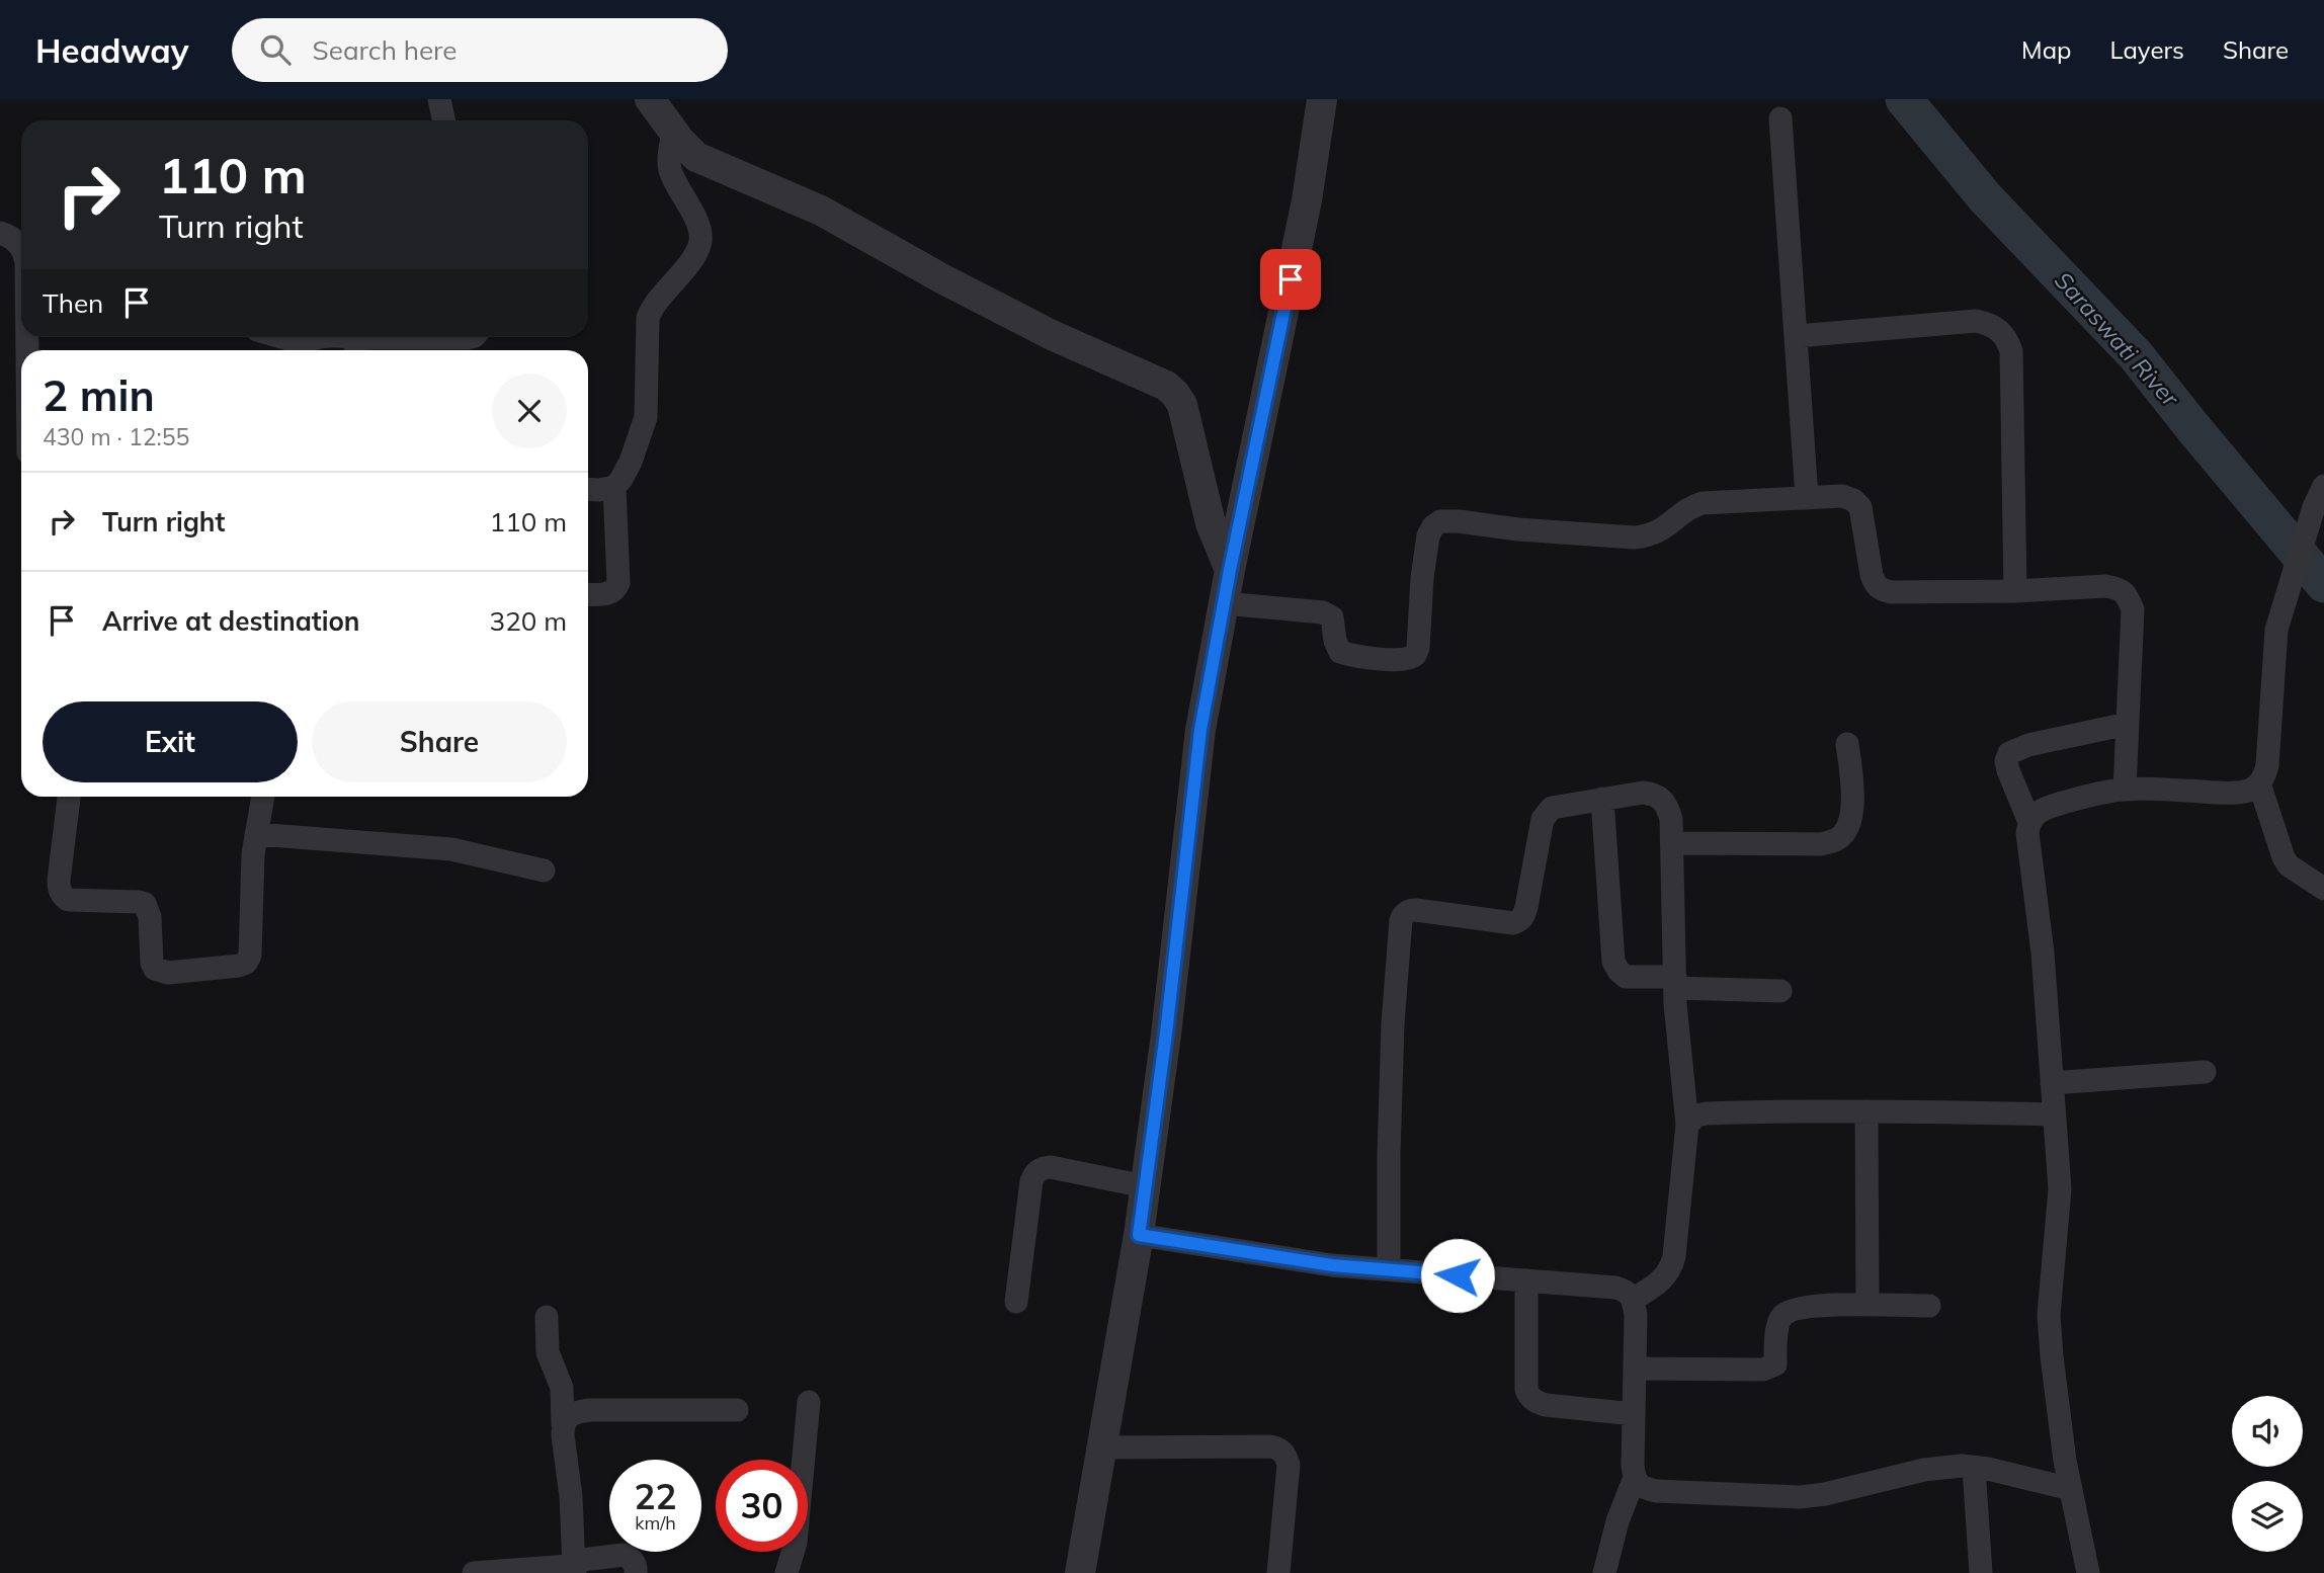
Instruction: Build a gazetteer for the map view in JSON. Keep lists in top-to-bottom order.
{
  "water": ["Saraswati River"],
  "page": {
    "header": "Headway",
    "search": "Search here",
    "nav": ["Map", "Layers", "Share"],
    "turn": ["110 m", "Turn right"],
    "then": "Then",
    "heading": ["2 min", "430 m · 12:55"],
    "list": [
      {
        "name": "Turn right",
        "value": "110 m"
      },
      {
        "name": "Arrive at destination",
        "value": "320 m"
      }
    ],
    "buttons": ["Exit", "Share"],
    "speed": "22 km/h",
    "limit": "30"
  }
}
